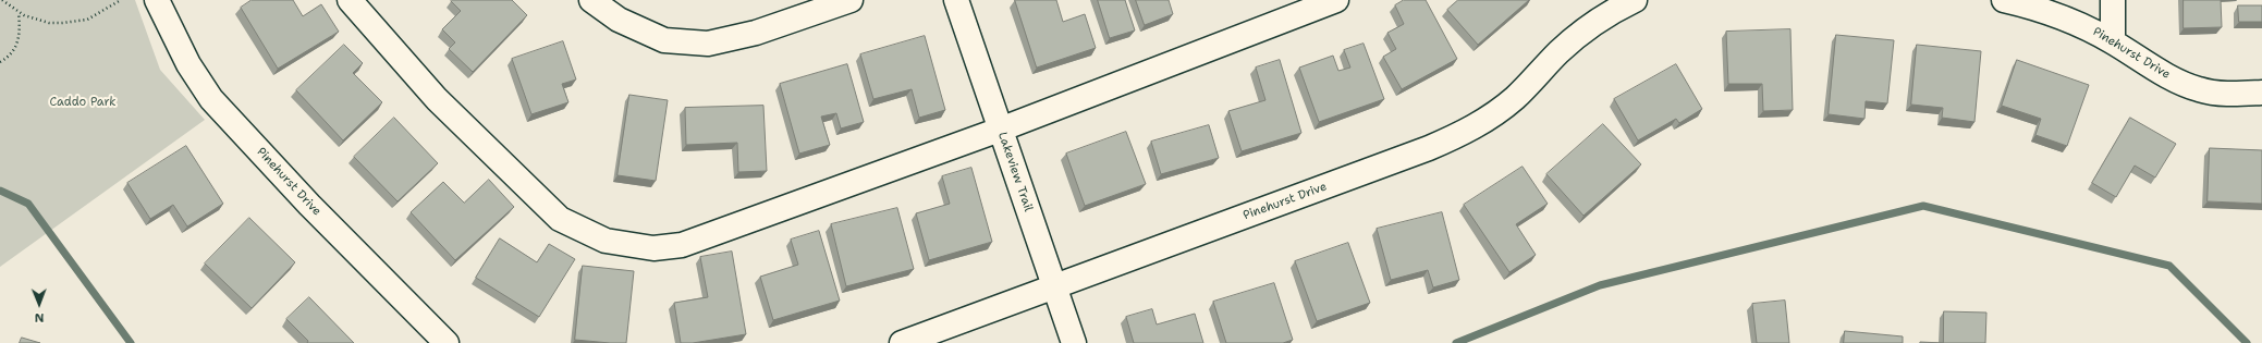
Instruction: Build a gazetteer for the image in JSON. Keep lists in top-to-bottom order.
{
  "streets": {
    "street": ["Pinehurst Drive", "Lakeview Trail"]
  },
  "crossings": [
    ["Pinehurst Drive", "Lakeview Trail"]
  ],
  "parks": ["Caddo Park"],
  "north": "bottom"
}
